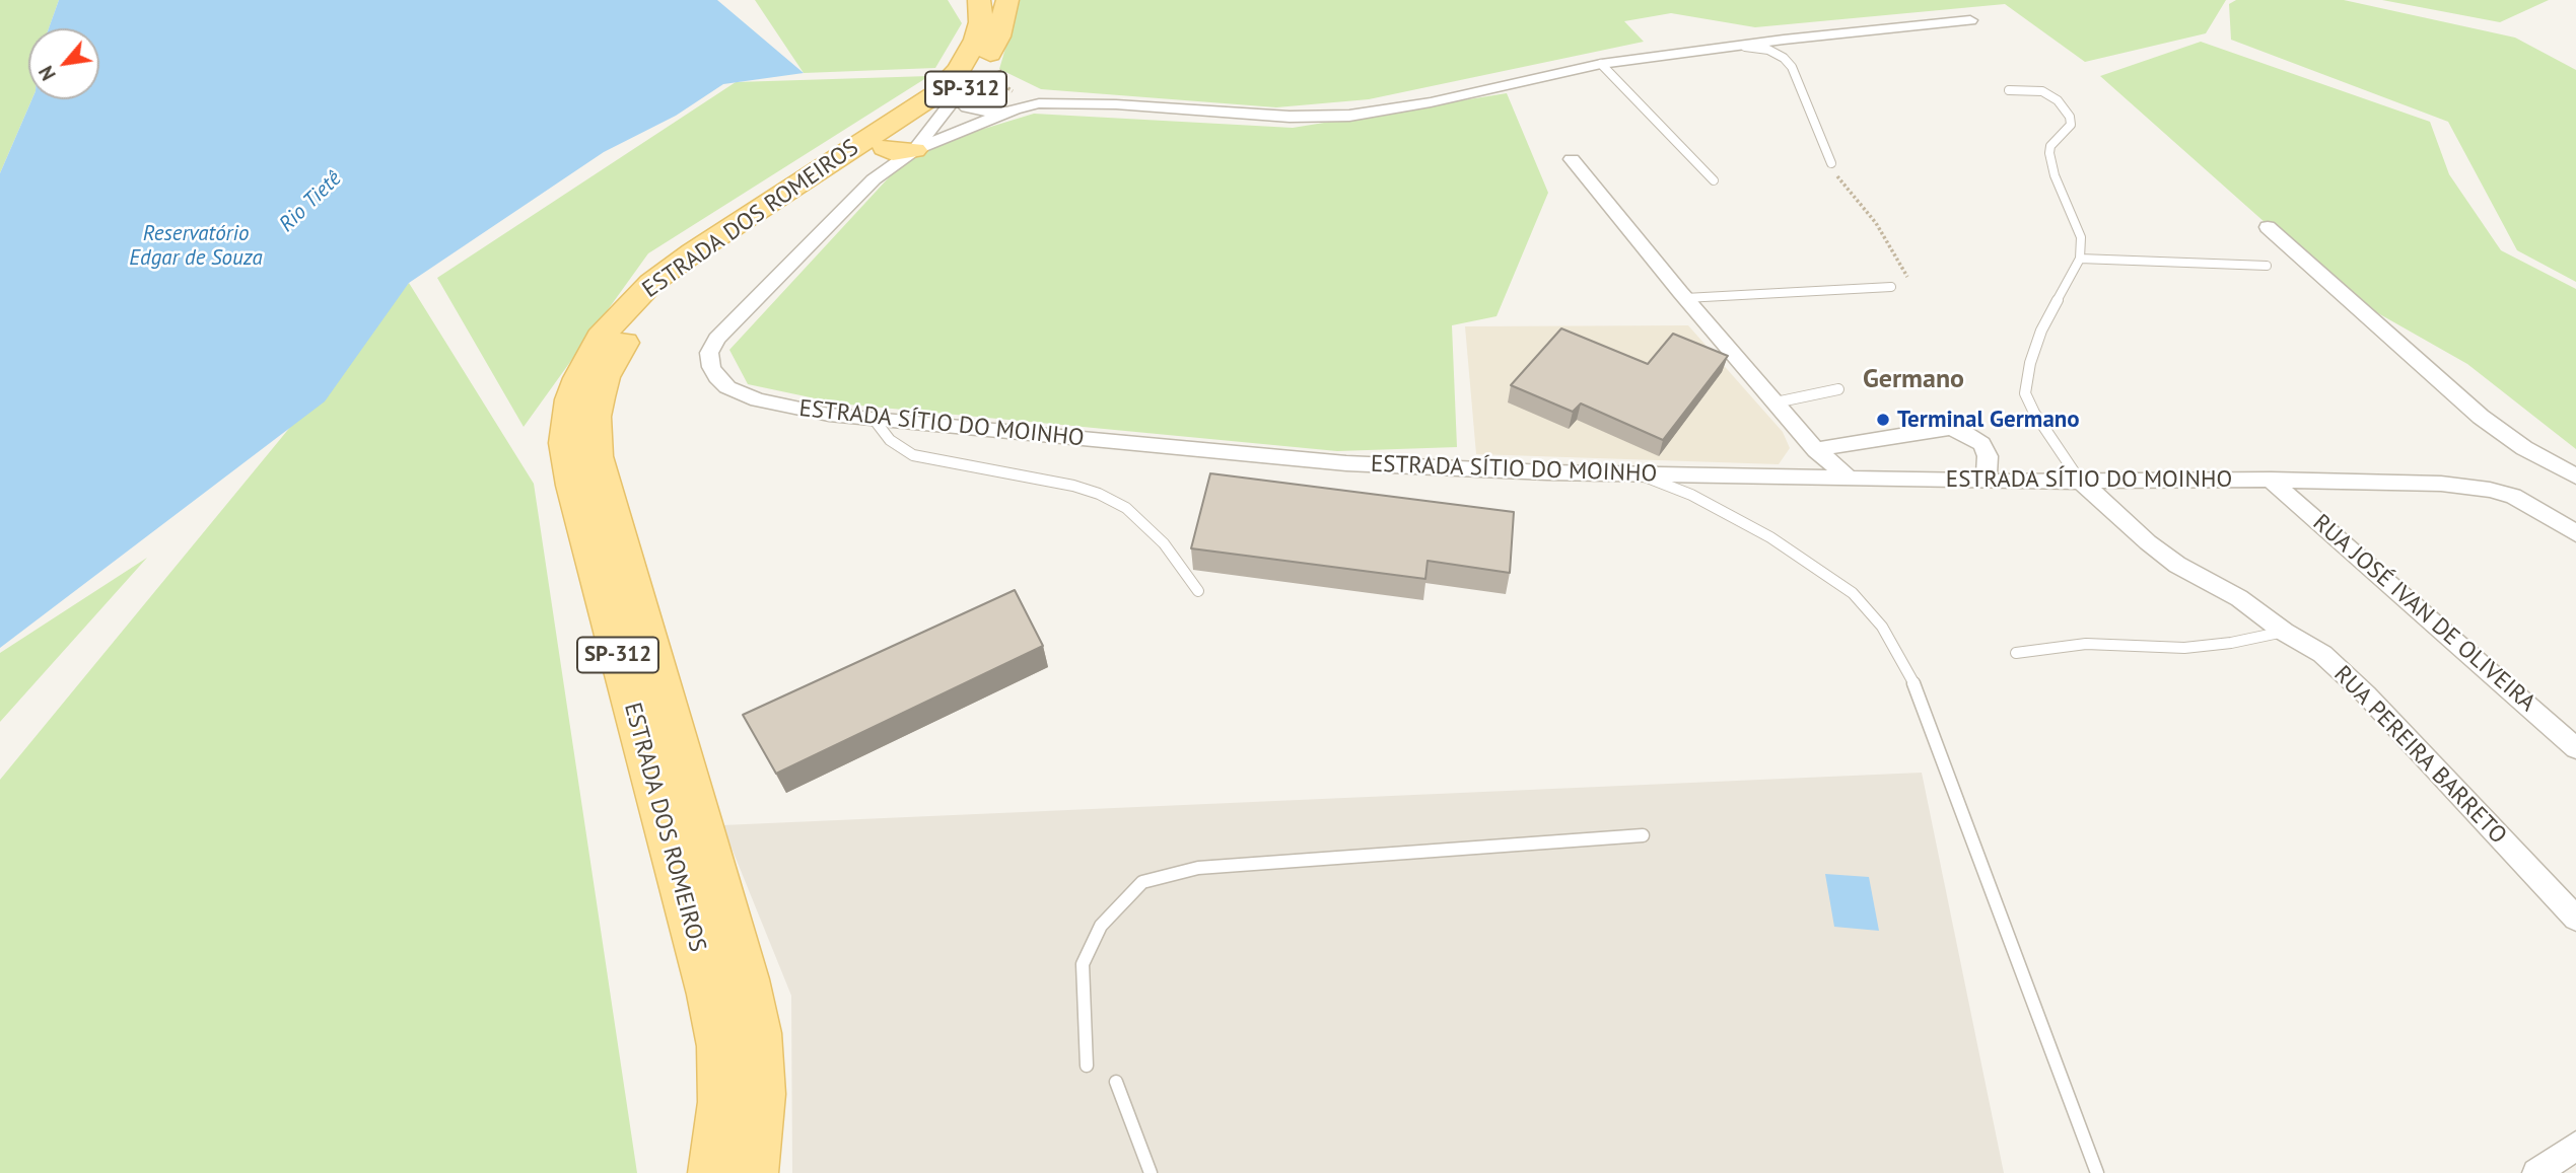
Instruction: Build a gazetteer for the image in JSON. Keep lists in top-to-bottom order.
{
  "streets": {
    "main road": ["SP-312", "ESTRADA DOS ROMEIROS"],
    "street": ["ESTRADA SÍTIO DO MOINHO", "RUA JOSÉ IVAN DE OLIVEIRA", "RUA PEREIRA BARRETO"]
  },
  "crossings": [
    ["ESTRADA SÍTIO DO MOINHO", "RUA JOSÉ IVAN DE OLIVEIRA"],
    ["ESTRADA SÍTIO DO MOINHO", "RUA PEREIRA BARRETO"]
  ],
  "districts": ["Germano"],
  "water": ["Rio Tietê", "Reservatório Edgar de Souza"],
  "places": ["Terminal Germano"],
  "north": "bottom left"
}
